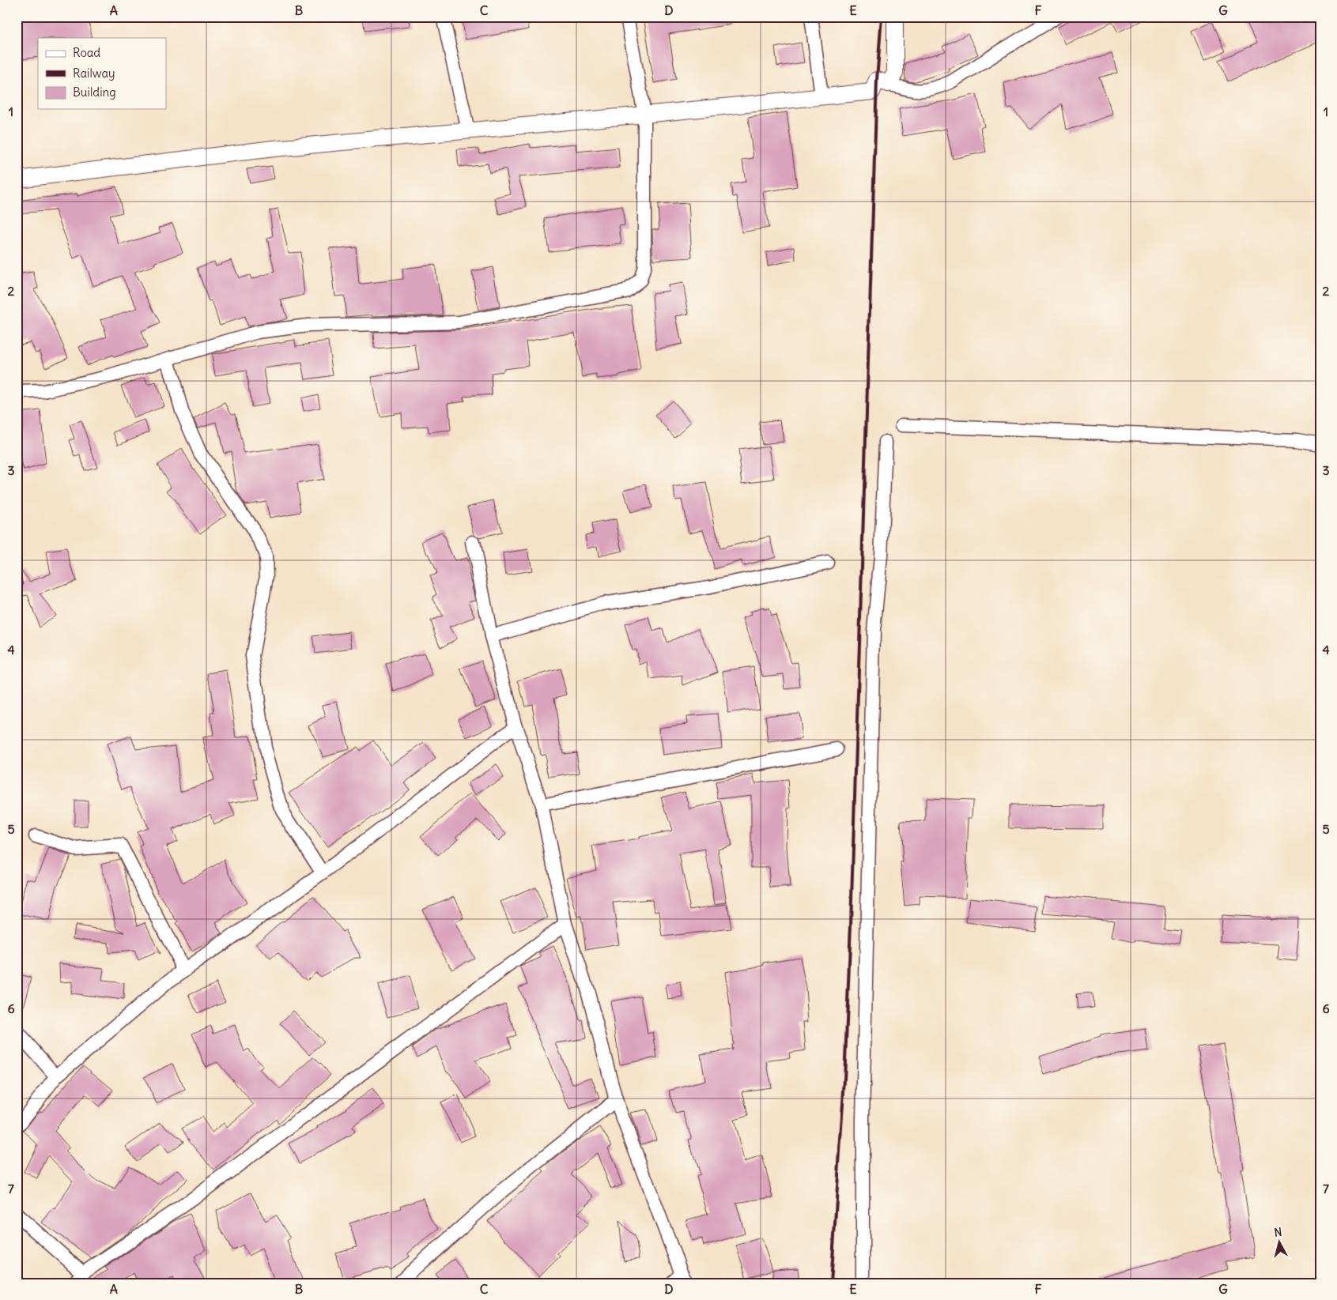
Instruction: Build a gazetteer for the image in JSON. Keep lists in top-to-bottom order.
{
  "legend": ["Road", "Railway", "Building"],
  "north": "top",
  "grid": {
    "columns": [
      "A",
      "B",
      "C",
      "D",
      "E",
      "F",
      "G"
    ],
    "rows": [
      "1",
      "2",
      "3",
      "4",
      "5",
      "6",
      "7"
    ]
  }
}
